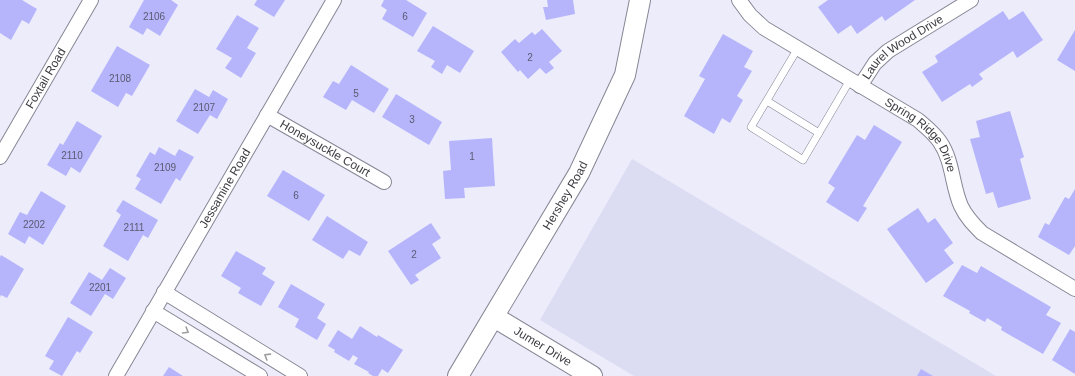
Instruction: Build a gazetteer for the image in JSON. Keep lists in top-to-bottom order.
{
  "streets": {
    "main road": ["Hershey Road", "Jumer Drive"],
    "street": [
      "Laurel Wood Drive",
      "Foxtail Road",
      "Spring Ridge Drive",
      "Honeysuckle Court",
      "Jessamine Road"
    ]
  },
  "crossings": [
    ["Laurel Wood Drive", "Spring Ridge Drive"],
    ["Honeysuckle Court", "Jessamine Road"],
    ["Hershey Road", "Jumer Drive"]
  ],
  "house_numbers": [
    "2106",
    "6",
    "2",
    "2108",
    "5",
    "2107",
    "3",
    "2110",
    "1",
    "2109",
    "6",
    "2202",
    "2111",
    "2",
    "2201"
  ]
}
